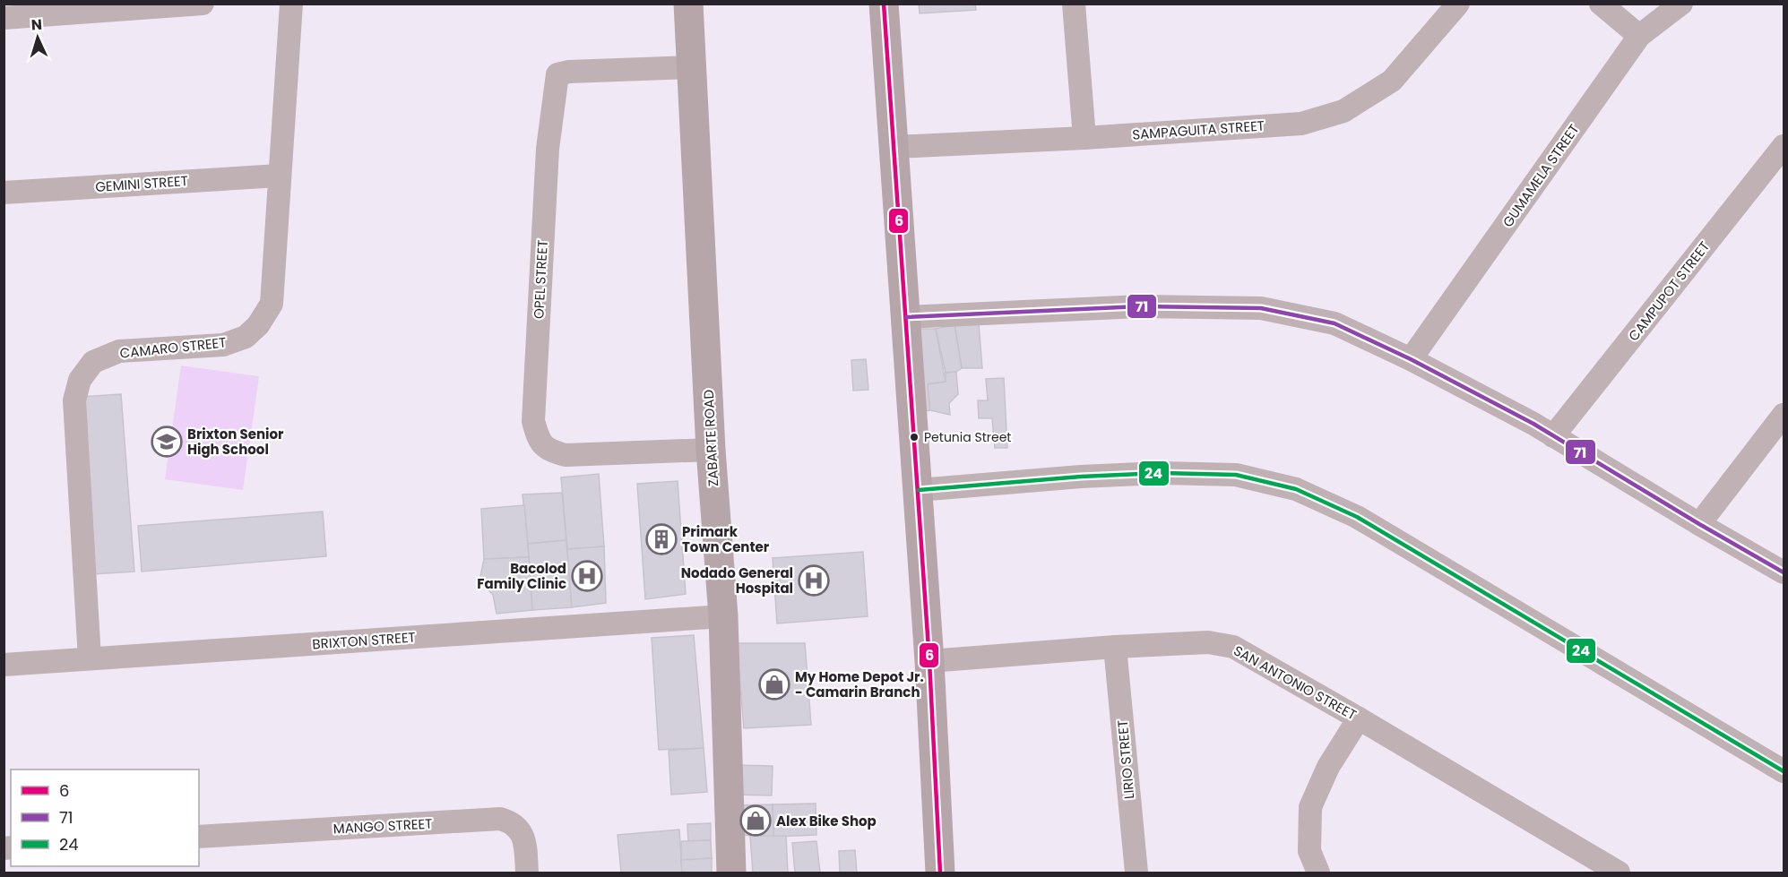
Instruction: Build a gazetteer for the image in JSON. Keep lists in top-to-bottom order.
{
  "streets": {
    "main road": ["ZABARTE ROAD"],
    "street": [
      "SAMPAGUITA STREET",
      "GUMAMELA STREET",
      "GEMINI STREET",
      "OPEL STREET",
      "CAMPUPOT STREET",
      "CAMARO STREET",
      "BRIXTON STREET",
      "SAN ANTONIO STREET",
      "LIRIO STREET",
      "MANGO STREET"
    ]
  },
  "crossings": [
    ["GEMINI STREET", "CAMARO STREET"],
    ["OPEL STREET", "ZABARTE ROAD"],
    ["CAMARO STREET", "BRIXTON STREET"],
    ["ZABARTE ROAD", "BRIXTON STREET"],
    ["SAN ANTONIO STREET", "LIRIO STREET"]
  ],
  "places": {
    "other": ["Petunia Street"],
    "school or university": ["Brixton Senior High School"],
    "building": ["Primark Town Center"],
    "hospital": ["Bacolod Family Clinic", "Nodado General Hospital"],
    "shop": ["My Home Depot Jr. - Camarin Branch", "Alex Bike Shop"]
  },
  "lines": ["transit line 6", "transit line 71", "transit line 24"],
  "legend": ["6", "71", "24"],
  "north": "top"
}
